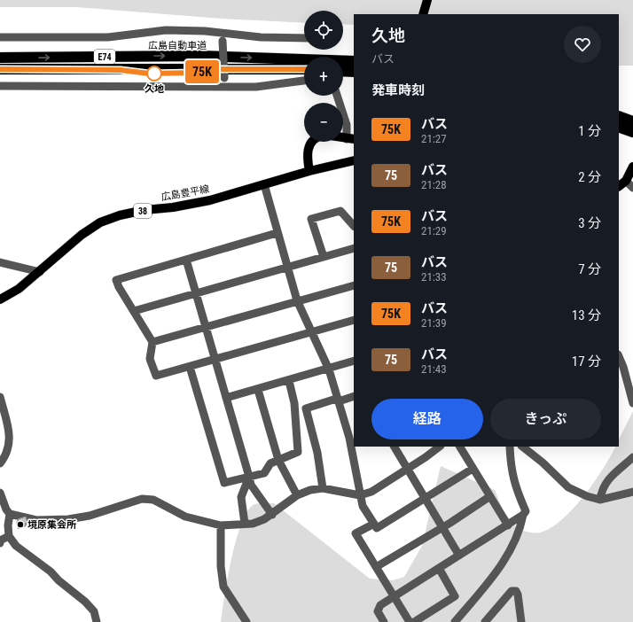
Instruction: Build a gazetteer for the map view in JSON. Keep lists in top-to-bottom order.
{
  "streets": {
    "highway": ["広島自動車道", "E74"],
    "main road": ["広島豊平線", "38"]
  },
  "places": ["久地", "境原集会所"],
  "lines": ["bus line 75K"],
  "page": {
    "on_map": "75K",
    "map_buttons": ["+", "−"],
    "heading": [
      ["久地", "バス"],
      "発車時刻"
    ],
    "list": [
      {
        "mark": "75K",
        "name": "バス",
        "note": "21:27",
        "value": "1 分"
      },
      {
        "mark": "75",
        "name": "バス",
        "note": "21:28",
        "value": "2 分"
      },
      {
        "mark": "75K",
        "name": "バス",
        "note": "21:29",
        "value": "3 分"
      },
      {
        "mark": "75",
        "name": "バス",
        "note": "21:33",
        "value": "7 分"
      },
      {
        "mark": "75K",
        "name": "バス",
        "note": "21:39",
        "value": "13 分"
      },
      {
        "mark": "75",
        "name": "バス",
        "note": "21:43",
        "value": "17 分"
      }
    ],
    "buttons": ["経路", "きっぷ"]
  }
}
